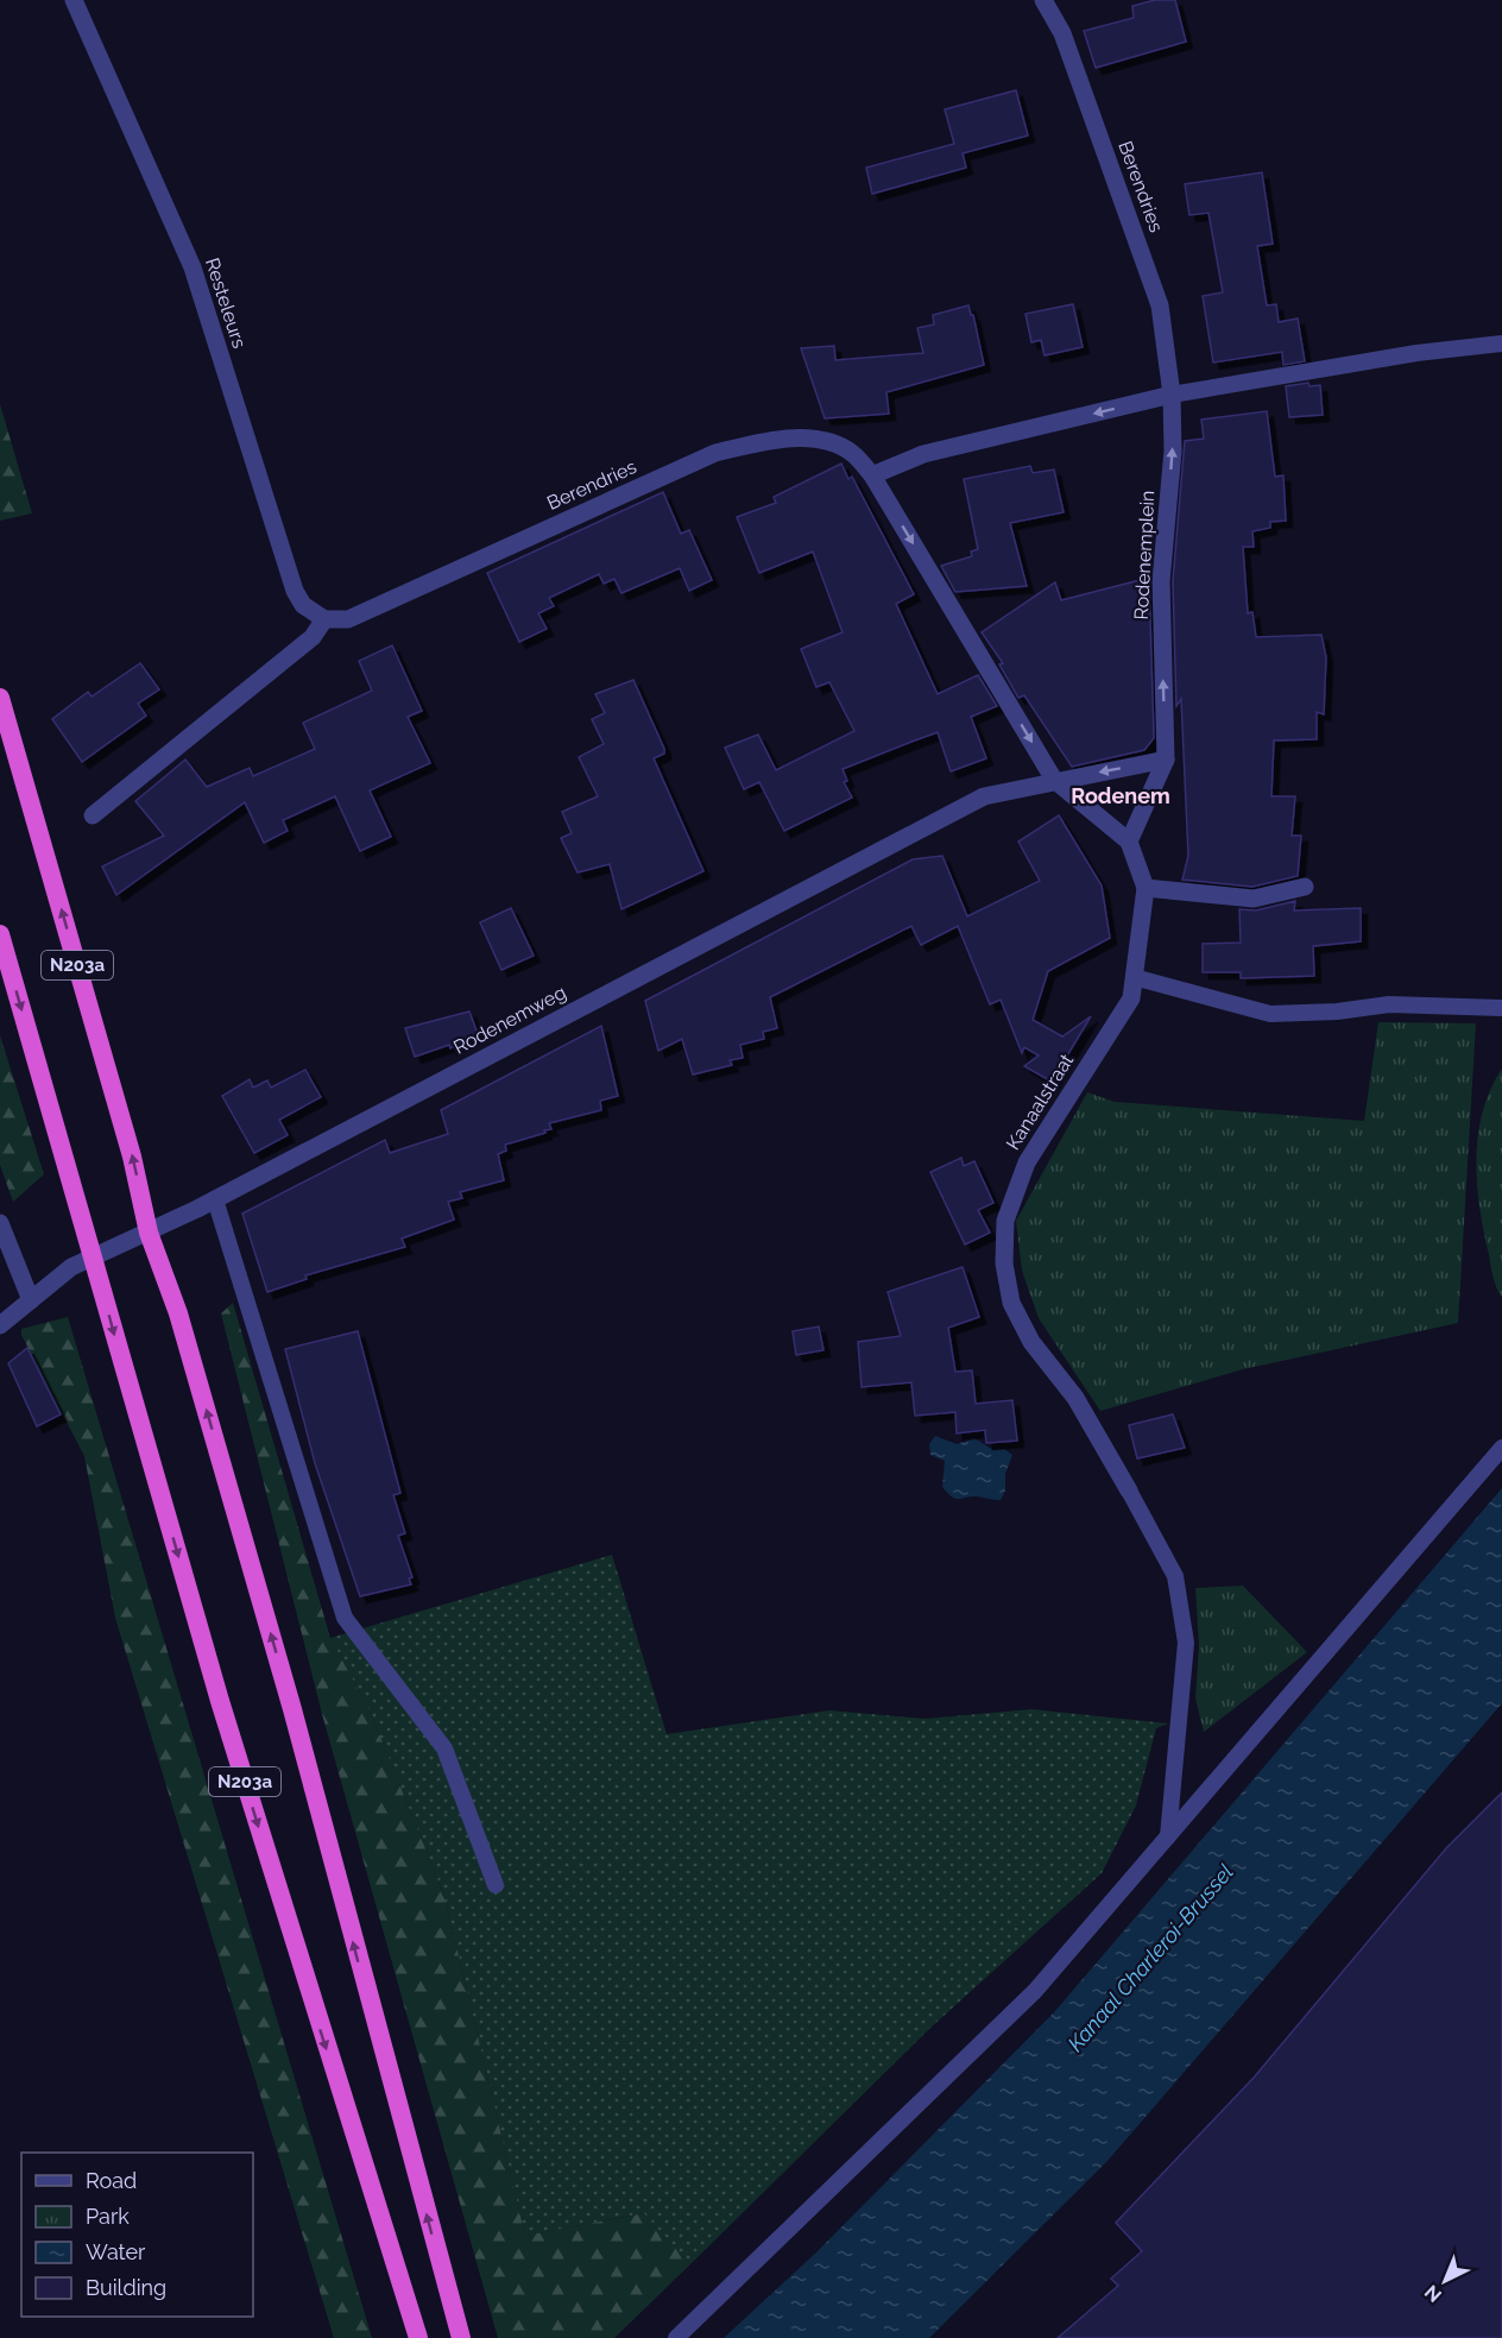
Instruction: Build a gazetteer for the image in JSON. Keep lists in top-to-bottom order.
{
  "streets": {
    "highway": ["N203a"],
    "street": [
      "Berendries",
      "Resteleurs",
      "Rodenemplein",
      "Rodenemweg",
      "Kanaalstraat"
    ]
  },
  "crossings": [
    ["Berendries", "Resteleurs"],
    ["Berendries", "Rodenemplein"],
    ["Rodenemplein", "Kanaalstraat"],
    ["N203a", "Rodenemweg"]
  ],
  "one_way": ["Rodenemplein"],
  "districts": ["Rodenem"],
  "water": ["Kanaal Charleroi-Brussel"],
  "legend": [
    "Road",
    "Park",
    "Water",
    "Building"
  ],
  "north": "bottom left"
}
